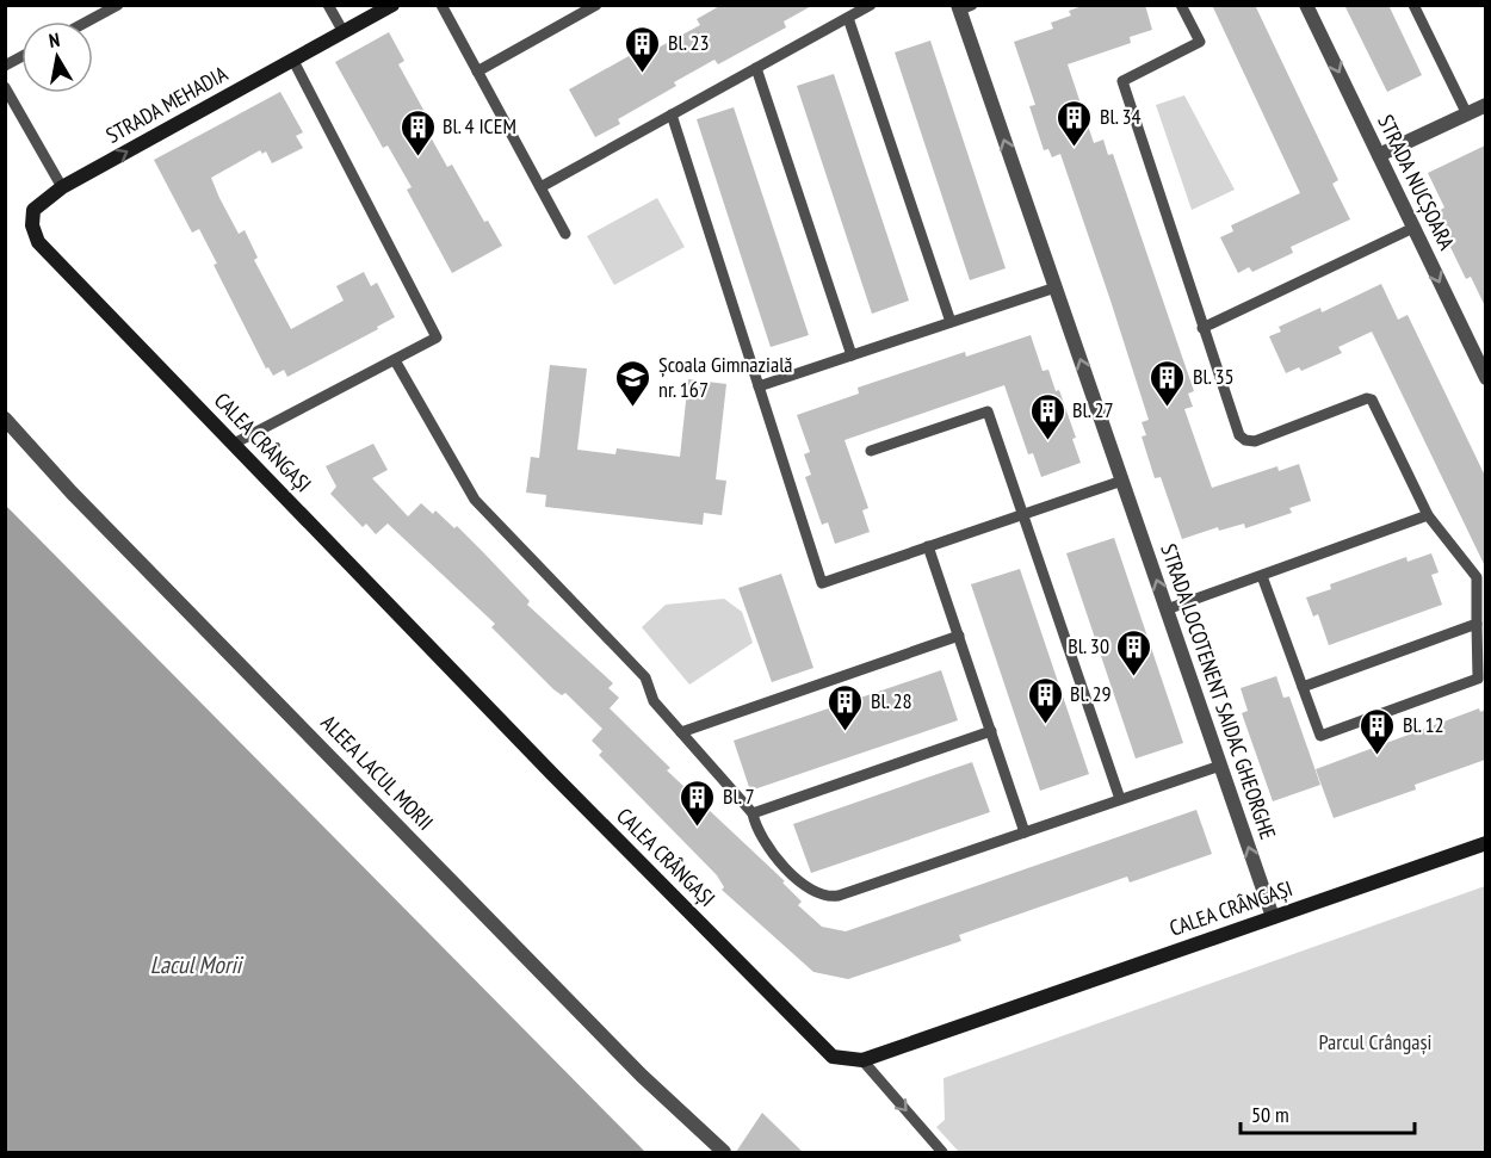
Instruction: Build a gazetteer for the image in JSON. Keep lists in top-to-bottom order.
{
  "streets": {
    "street": [
      "STRADA MEHADIA",
      "STRADA NUCȘOARA",
      "CALEA CRÂNGAȘI",
      "STRADA LOCOTENENT SAIDAC GHEORGHE",
      "ALEEA LACUL MORII"
    ]
  },
  "crossings": [
    ["STRADA MEHADIA", "CALEA CRÂNGAȘI"],
    ["CALEA CRÂNGAȘI", "STRADA LOCOTENENT SAIDAC GHEORGHE"]
  ],
  "one_way": ["STRADA MEHADIA", "STRADA NUCȘOARA", "STRADA LOCOTENENT SAIDAC GHEORGHE"],
  "water": ["Lacul Morii"],
  "parks": ["Parcul Crângași"],
  "places": {
    "building": [
      "Bl. 23",
      "Bl. 34",
      "Bl. 4 ICEM",
      "Bl. 35",
      "Bl. 27",
      "Bl. 30",
      "Bl. 29",
      "Bl. 28",
      "Bl. 12",
      "Bl. 7"
    ],
    "school or university": ["Școala Gimnazială nr. 167"]
  },
  "scale_bar": "50 m",
  "north": "top"
}
